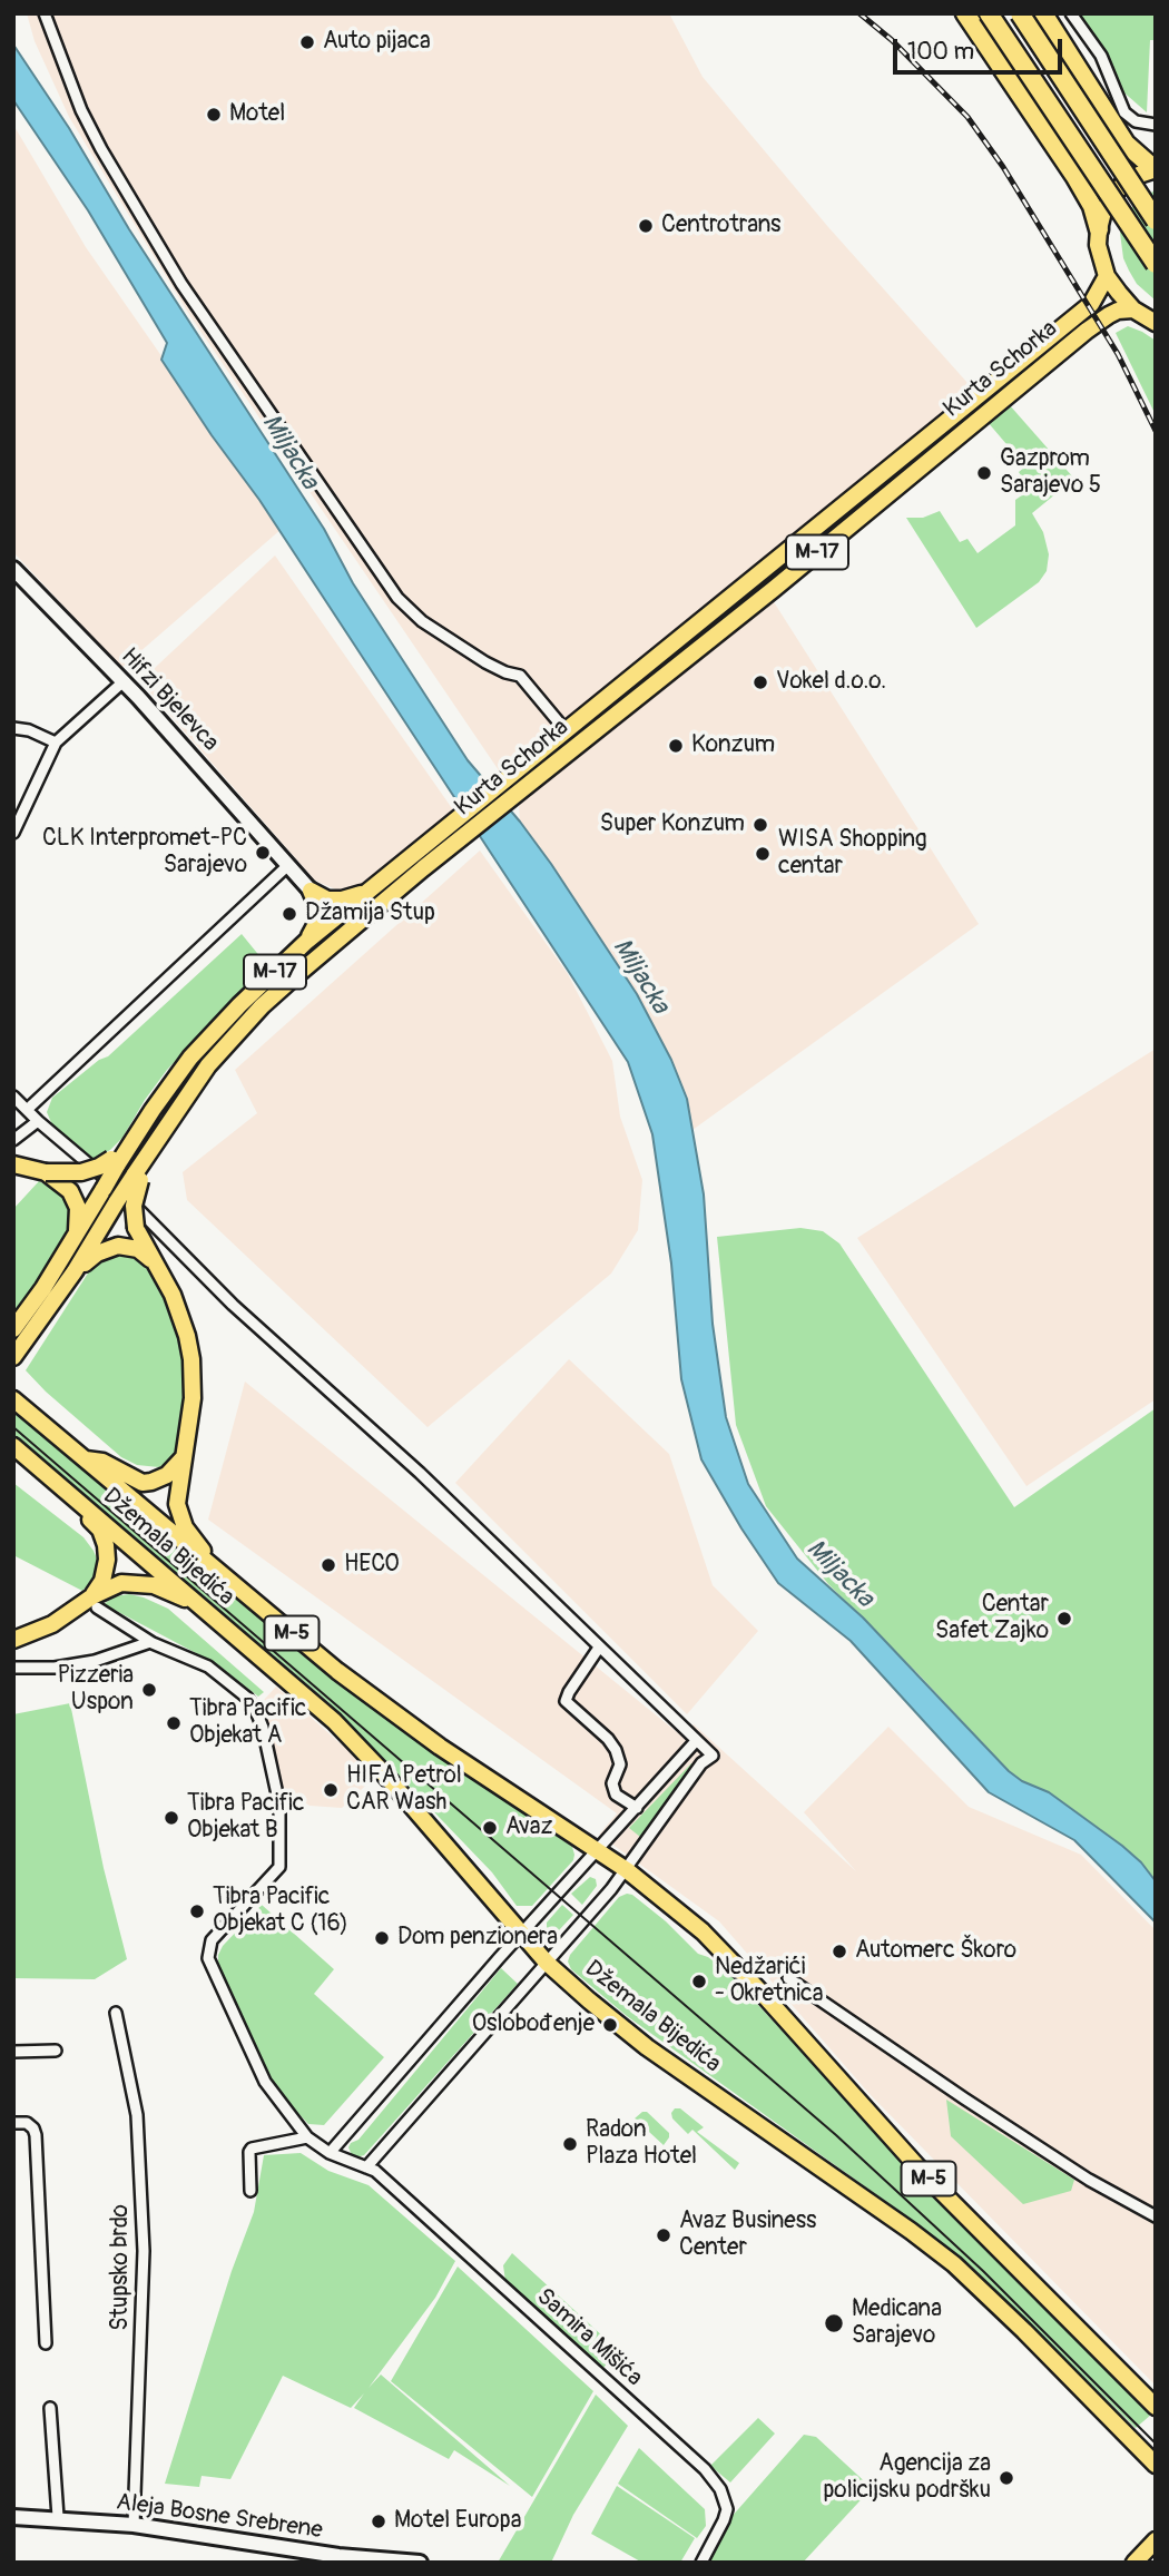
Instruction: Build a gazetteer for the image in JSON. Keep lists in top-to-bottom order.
{
  "streets": {
    "main road": [
      "Kurta Schorka",
      "M-17",
      "Hifzi Bjelevca",
      "Džemala Bijedića",
      "M-5",
      "Aleja Bosne Srebrene"
    ],
    "street": ["Stupsko brdo", "Samira Mišića"]
  },
  "crossings": [
    ["Stupsko brdo", "Aleja Bosne Srebrene"]
  ],
  "water": ["Miljacka"],
  "places": [
    "Auto pijaca",
    "Motel",
    "Centrotrans",
    "Gazprom Sarajevo 5",
    "Vokel d.o.o.",
    "Konzum",
    "Super Konzum",
    "CLK Interpromet-PC Sarajevo",
    "WISA Shopping centar",
    "Džamija Stup",
    "HECO",
    "Centar Safet Zajko",
    "Pizzeria Uspon",
    "Tibra Pacific Objekat A",
    "HIFA Petrol CAR Wash",
    "Tibra Pacific Objekat B",
    "Avaz",
    "Tibra Pacific Objekat C (16)",
    "Dom penzionera",
    "Automerc Škoro",
    "Nedžarići - Okretnica",
    "Oslobođenje",
    "Radon Plaza Hotel",
    "Avaz Business Center",
    "Medicana Sarajevo",
    "Agencija za policijsku podršku",
    "Motel Europa"
  ],
  "scale_bar": "100 m"
}
